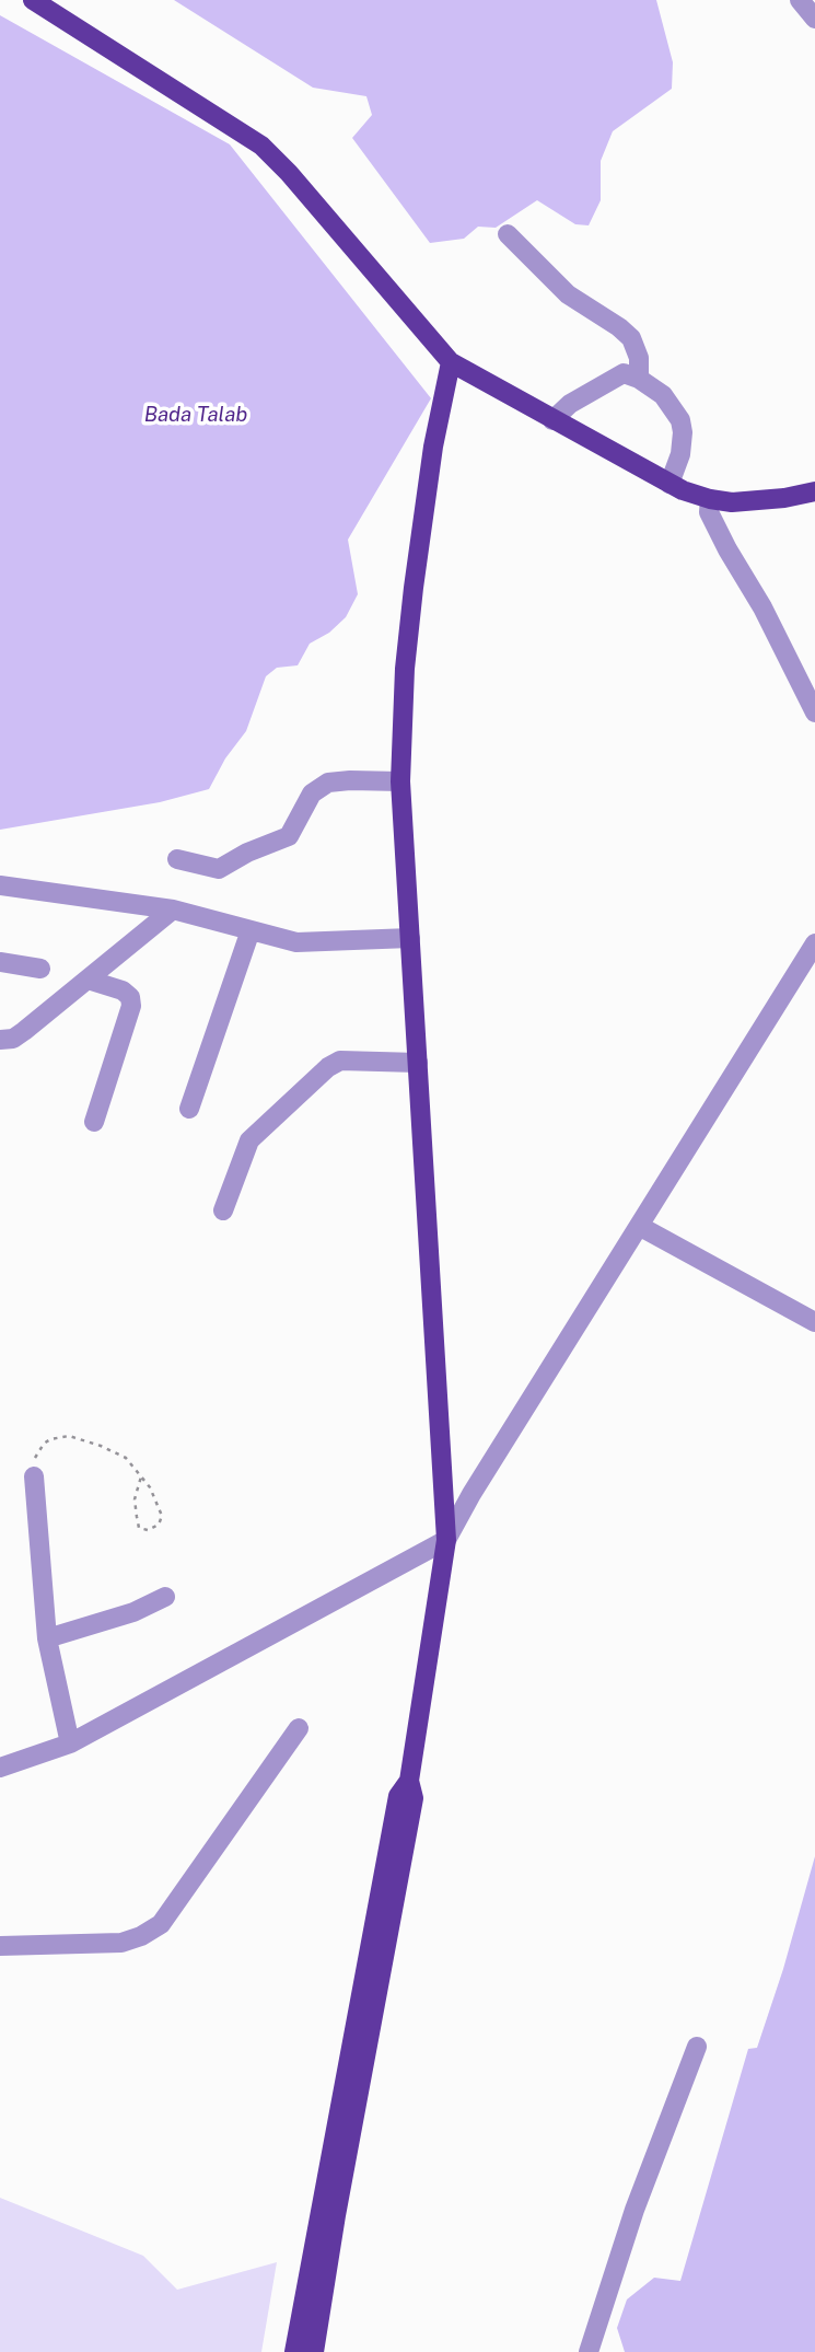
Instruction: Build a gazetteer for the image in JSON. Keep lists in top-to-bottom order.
{
  "water": ["Bada Talab"]
}
